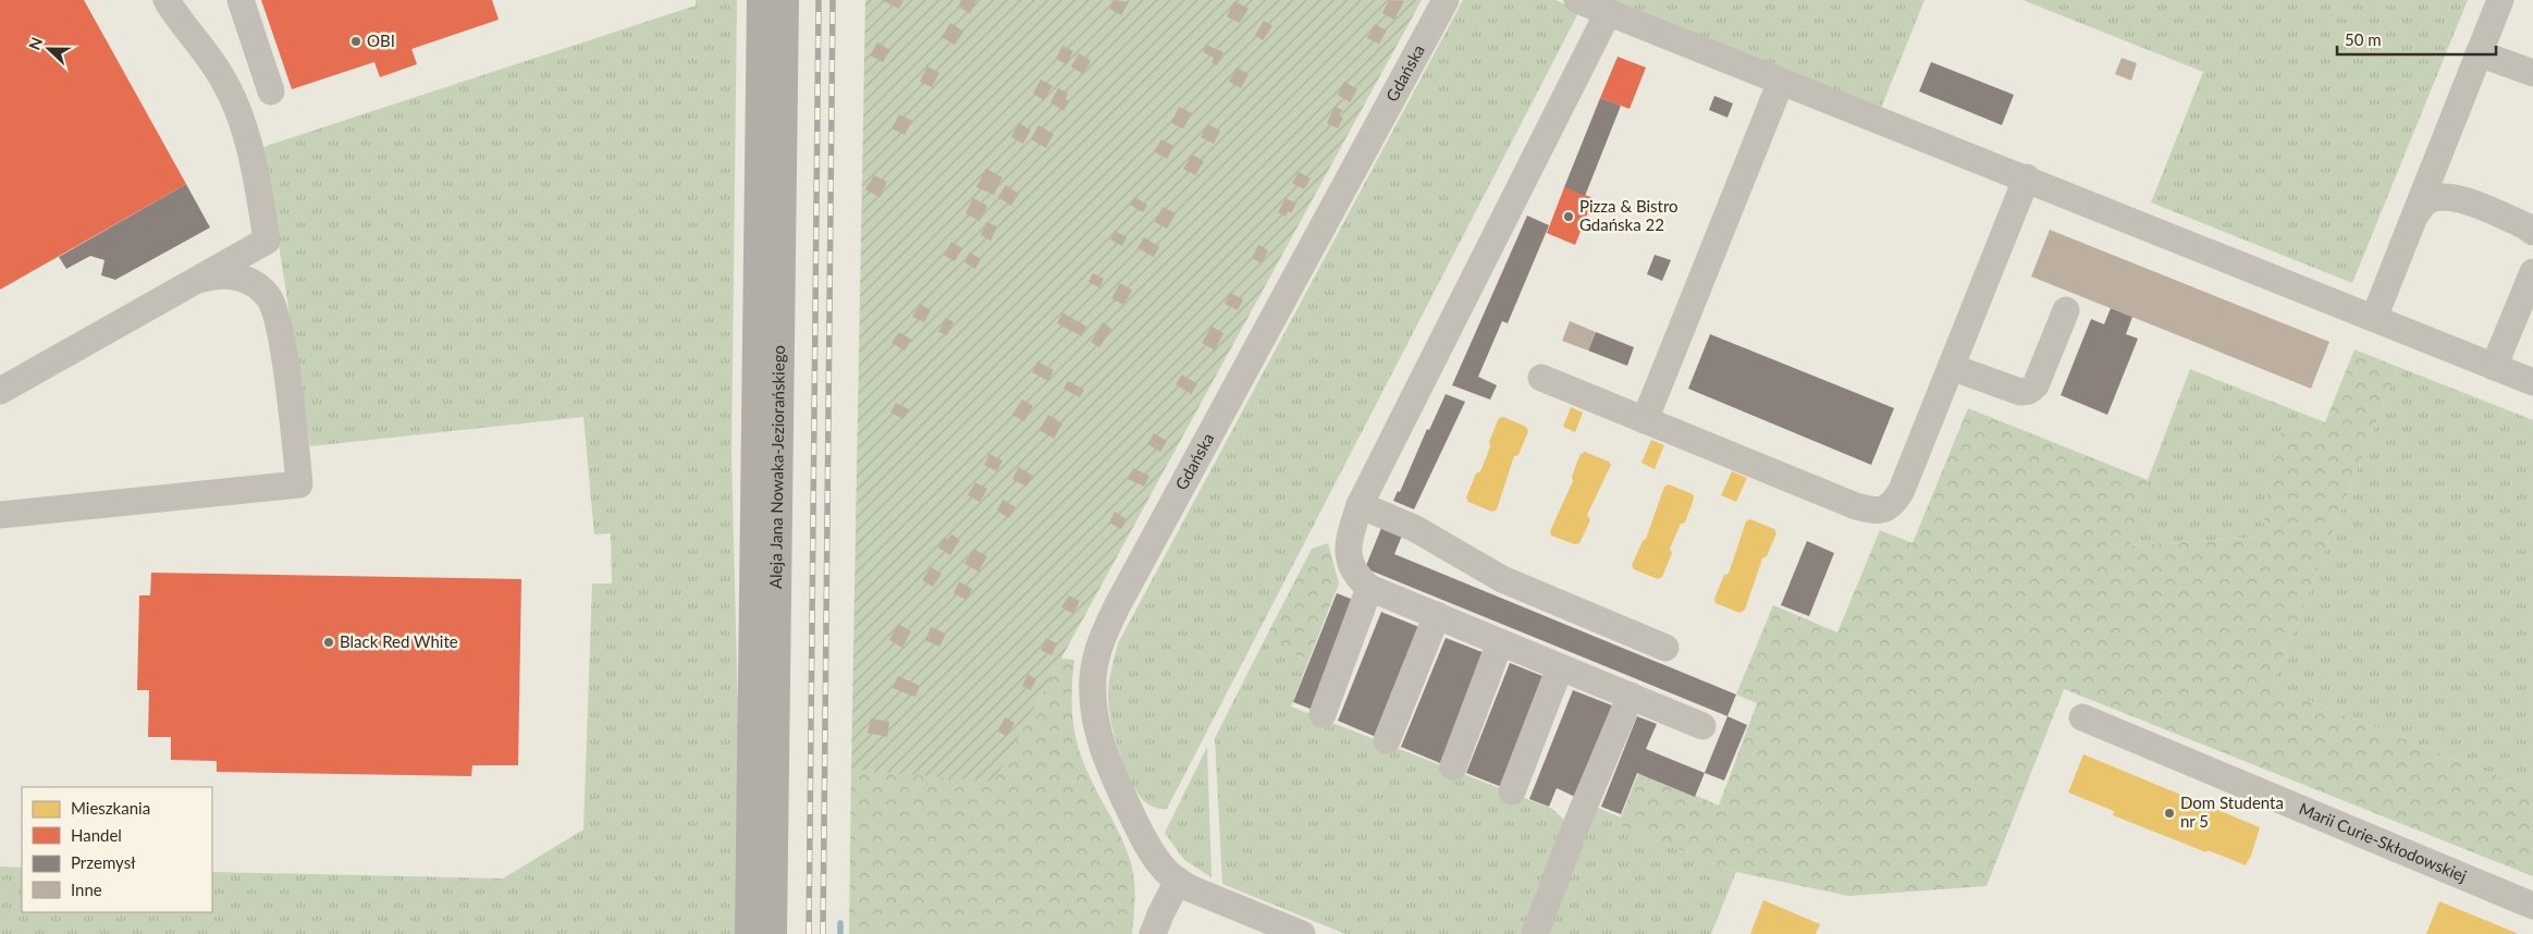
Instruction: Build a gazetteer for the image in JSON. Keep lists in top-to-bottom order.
{
  "streets": {
    "main road": ["Aleja Jana Nowaka-Jeziorańskiego"],
    "street": ["Gdańska", "Marii Curie-Skłodowskiej"]
  },
  "places": [
    "OBI",
    "Pizza & Bistro Gdańska 22",
    "Black Red White",
    "Dom Studenta nr 5"
  ],
  "legend": [
    "Mieszkania",
    "Handel",
    "Przemysł",
    "Inne"
  ],
  "scale_bar": "50 m",
  "north": "left"
}
